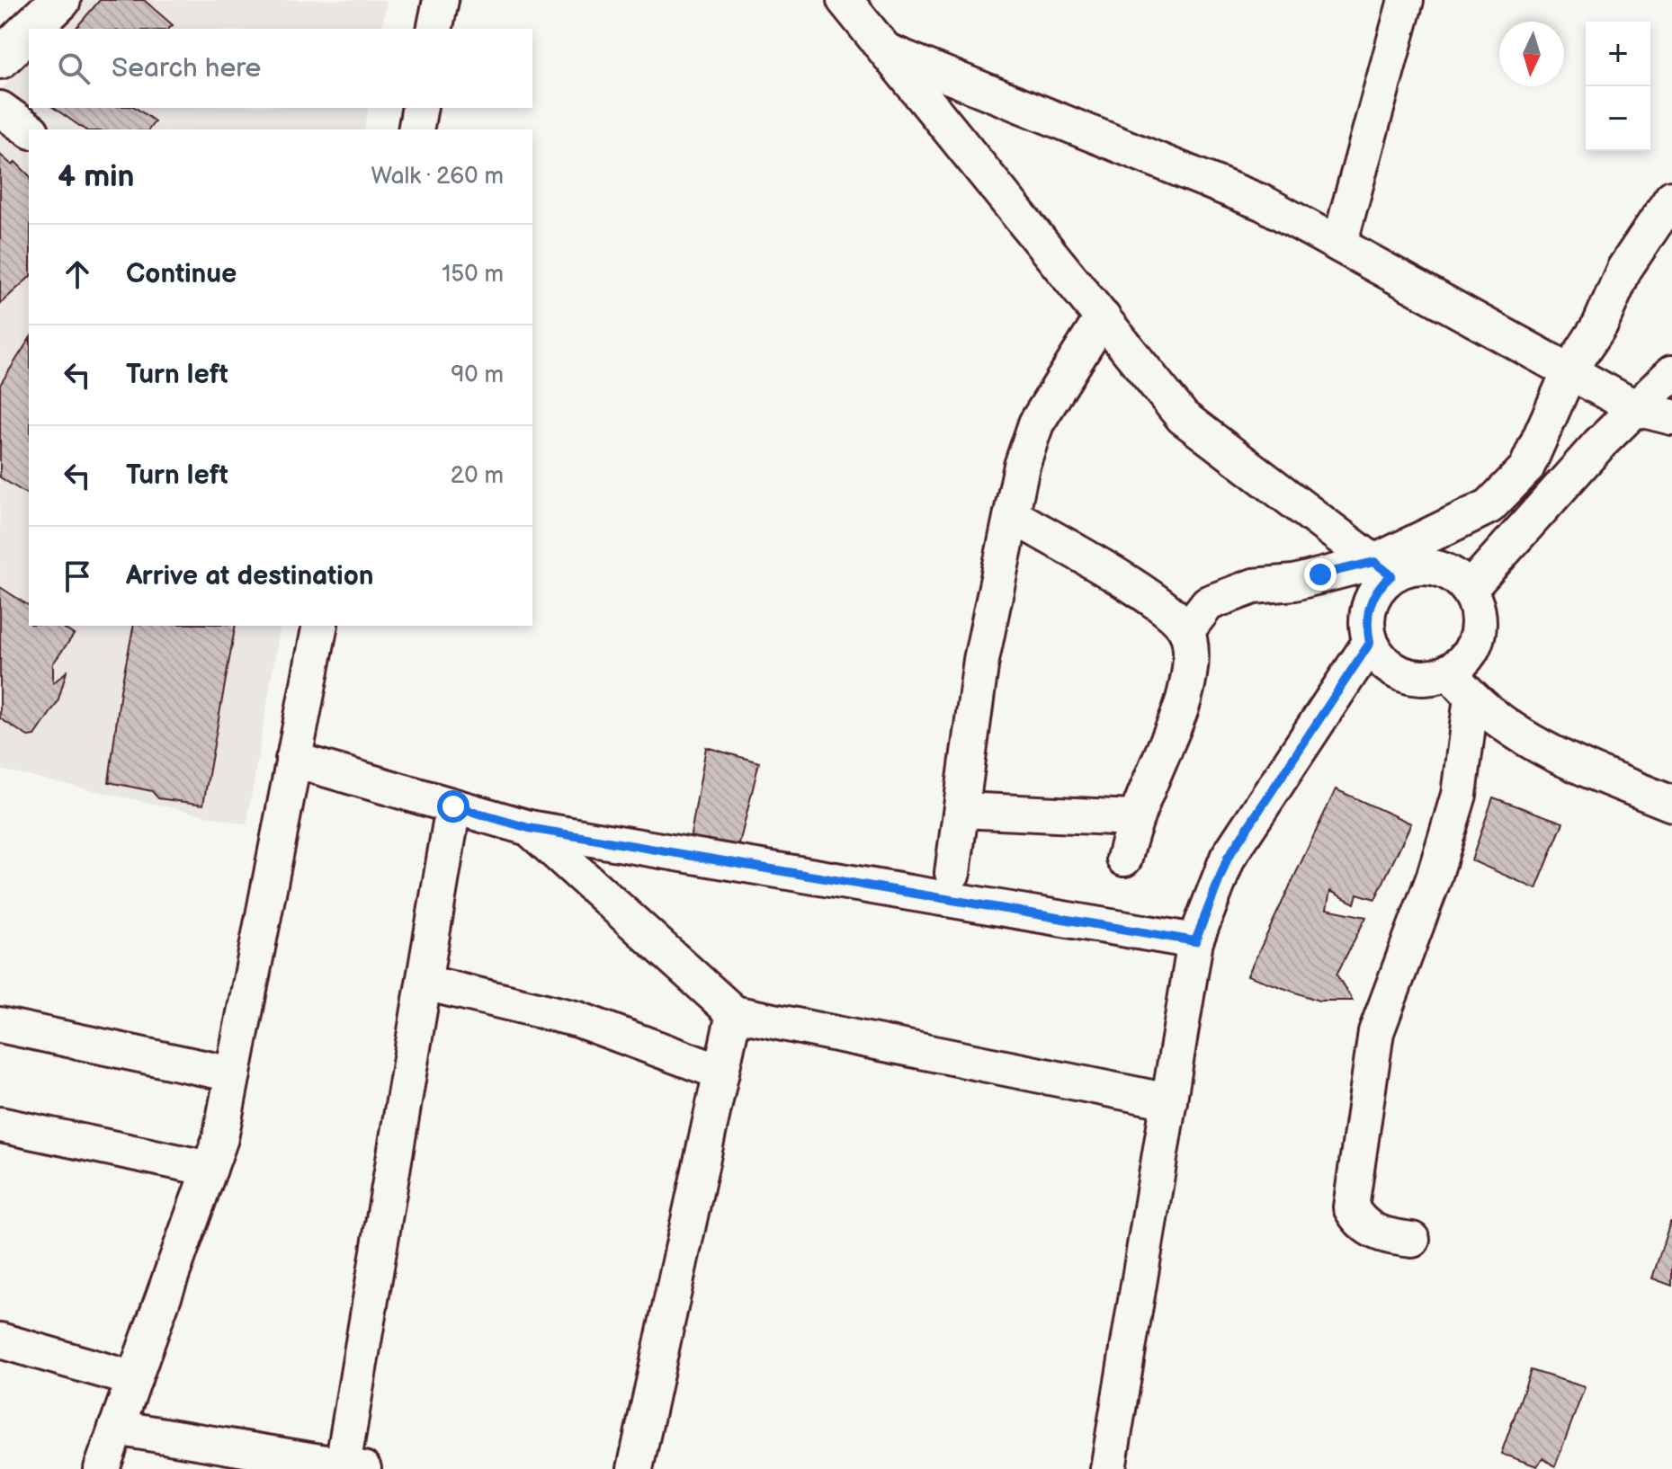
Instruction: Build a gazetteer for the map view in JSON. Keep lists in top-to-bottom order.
{
  "north": "bottom",
  "page": {
    "map_buttons": ["+", "−"],
    "search": "Search here",
    "heading": ["4 min", "Walk · 260 m"],
    "list": [
      ["Continue", "150 m"],
      ["Turn left", "90 m"],
      ["Turn left", "20 m"],
      "Arrive at destination"
    ]
  }
}
